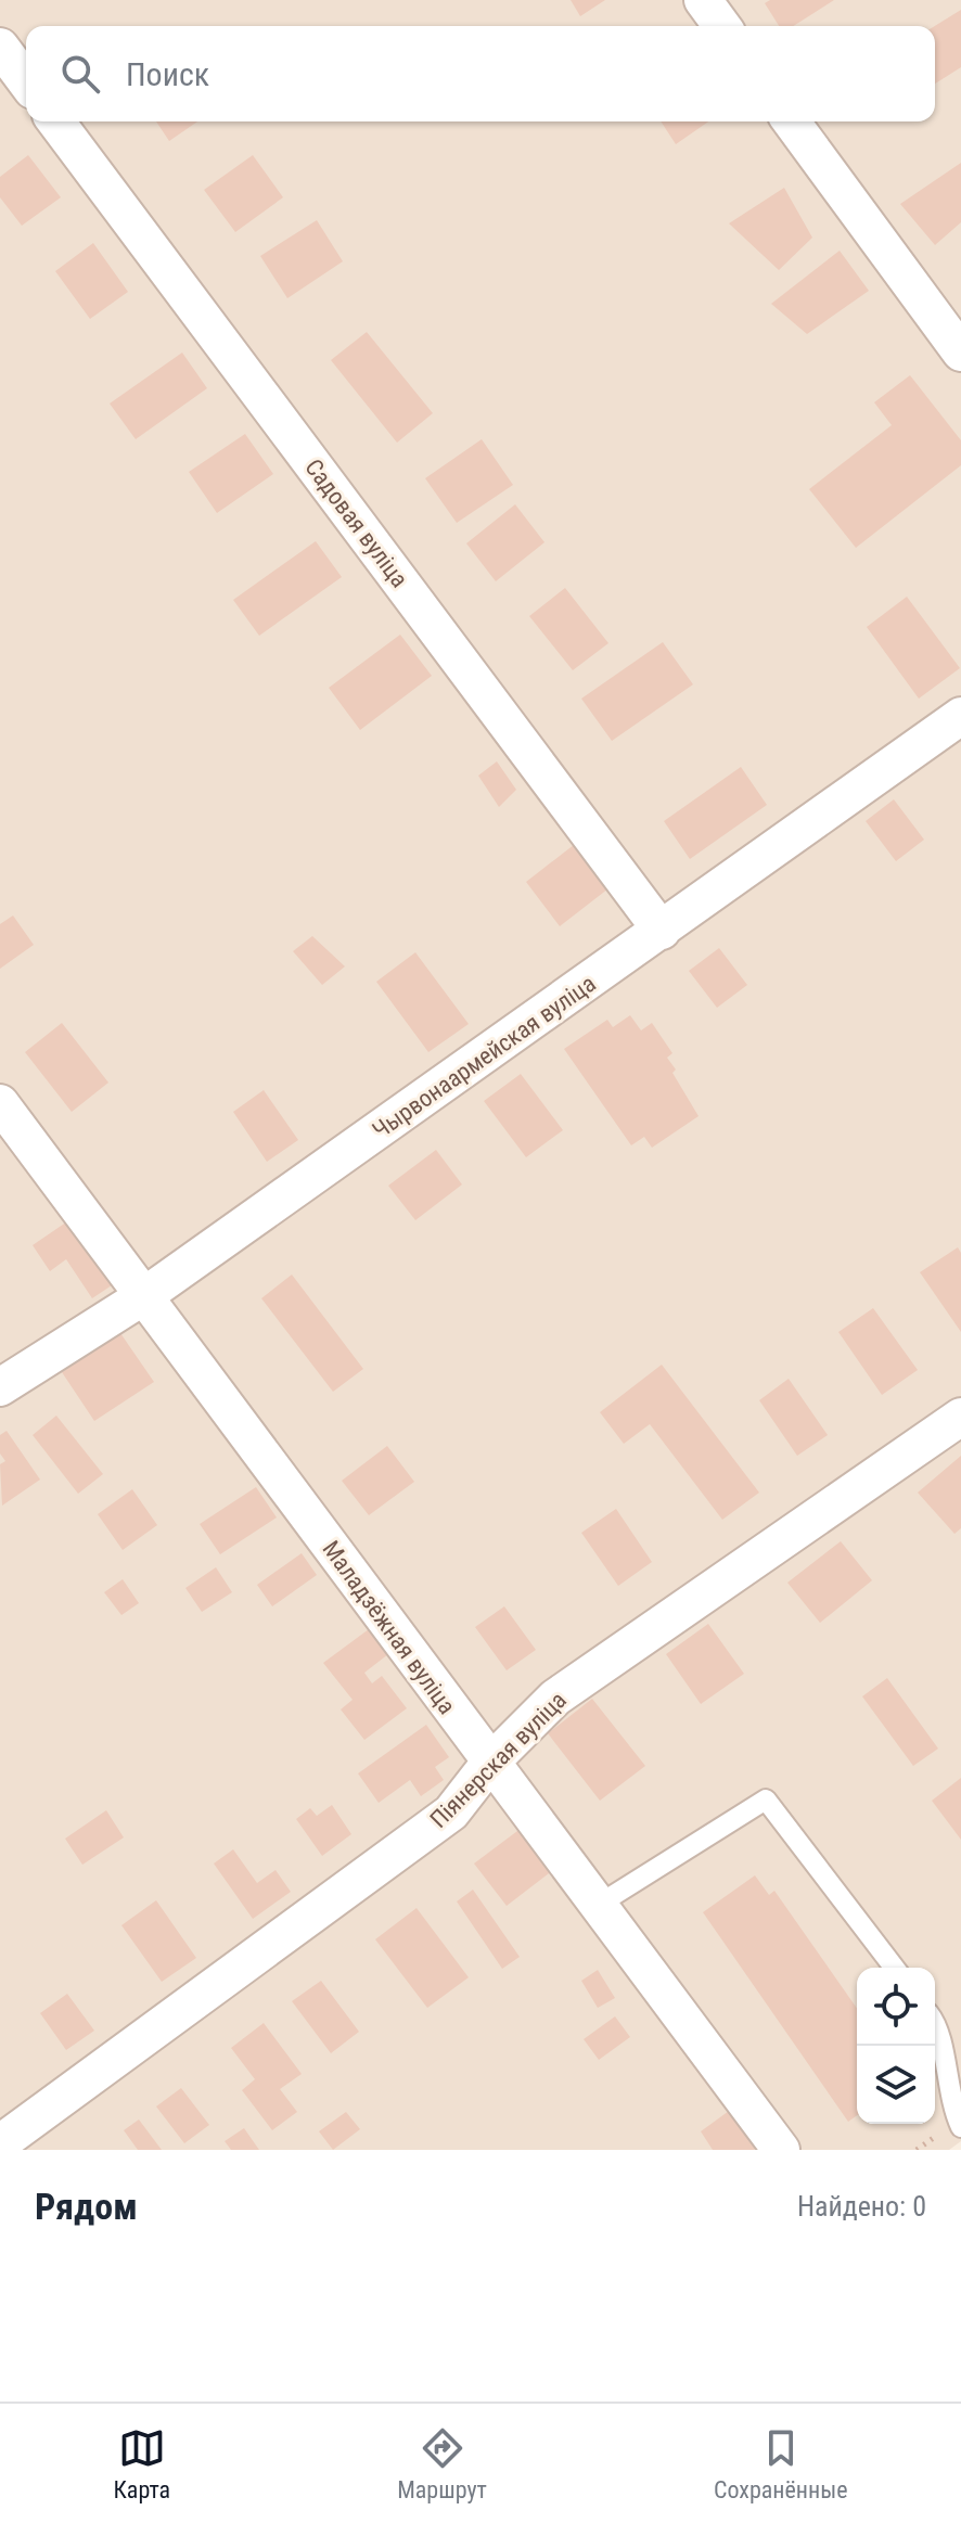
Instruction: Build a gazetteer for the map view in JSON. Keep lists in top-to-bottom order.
{
  "streets": {
    "street": [
      "Садовая вуліца",
      "Чырвонаармейская вуліца",
      "Маладзёжная вуліца",
      "Піянерская вуліца"
    ]
  },
  "crossings": [
    ["Садовая вуліца", "Чырвонаармейская вуліца"],
    ["Чырвонаармейская вуліца", "Маладзёжная вуліца"],
    ["Маладзёжная вуліца", "Піянерская вуліца"]
  ],
  "page": {
    "search": "Поиск",
    "heading": ["Рядом", "Найдено: 0"],
    "nav": ["Карта", "Маршрут", "Сохранённые"]
  }
}
